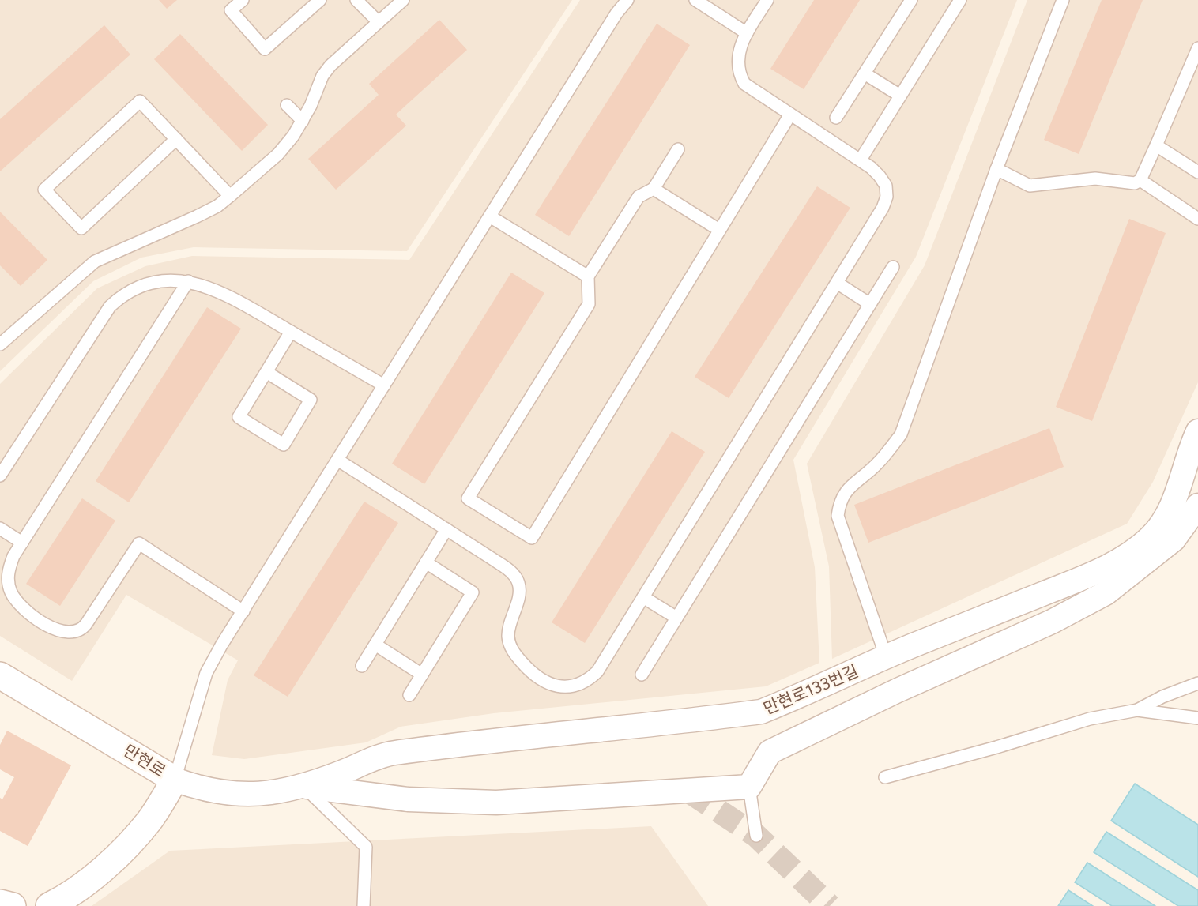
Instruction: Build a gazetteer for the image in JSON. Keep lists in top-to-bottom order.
{
  "streets": {
    "street": ["만현로133번길", "만현로"]
  },
  "crossings": [
    ["만현로133번길", "만현로"]
  ]
}
